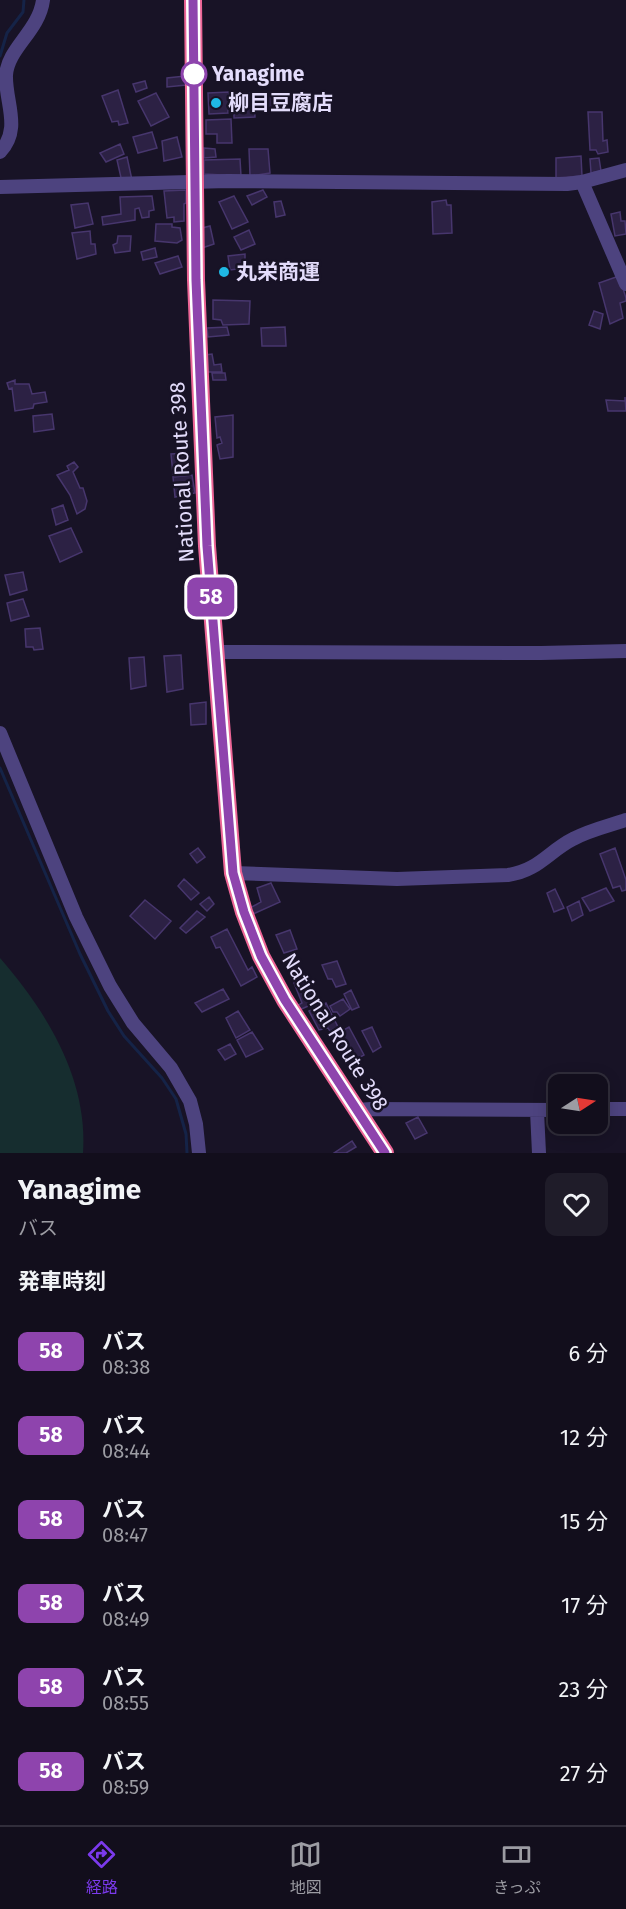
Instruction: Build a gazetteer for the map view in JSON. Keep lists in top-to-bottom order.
{
  "streets": {
    "highway": ["National Route 398"]
  },
  "places": ["Yanagime", "柳目豆腐店", "丸栄商運"],
  "lines": ["bus line 58"],
  "north": "right",
  "page": {
    "on_map": "58",
    "heading": [
      ["Yanagime", "バス"],
      "発車時刻"
    ],
    "list": [
      {
        "mark": "58",
        "name": "バス",
        "note": "08:38",
        "value": "6 分"
      },
      {
        "mark": "58",
        "name": "バス",
        "note": "08:44",
        "value": "12 分"
      },
      {
        "mark": "58",
        "name": "バス",
        "note": "08:47",
        "value": "15 分"
      },
      {
        "mark": "58",
        "name": "バス",
        "note": "08:49",
        "value": "17 分"
      },
      {
        "mark": "58",
        "name": "バス",
        "note": "08:55",
        "value": "23 分"
      },
      {
        "mark": "58",
        "name": "バス",
        "note": "08:59",
        "value": "27 分"
      }
    ],
    "tabs": ["経路", "地図", "きっぷ"]
  }
}
